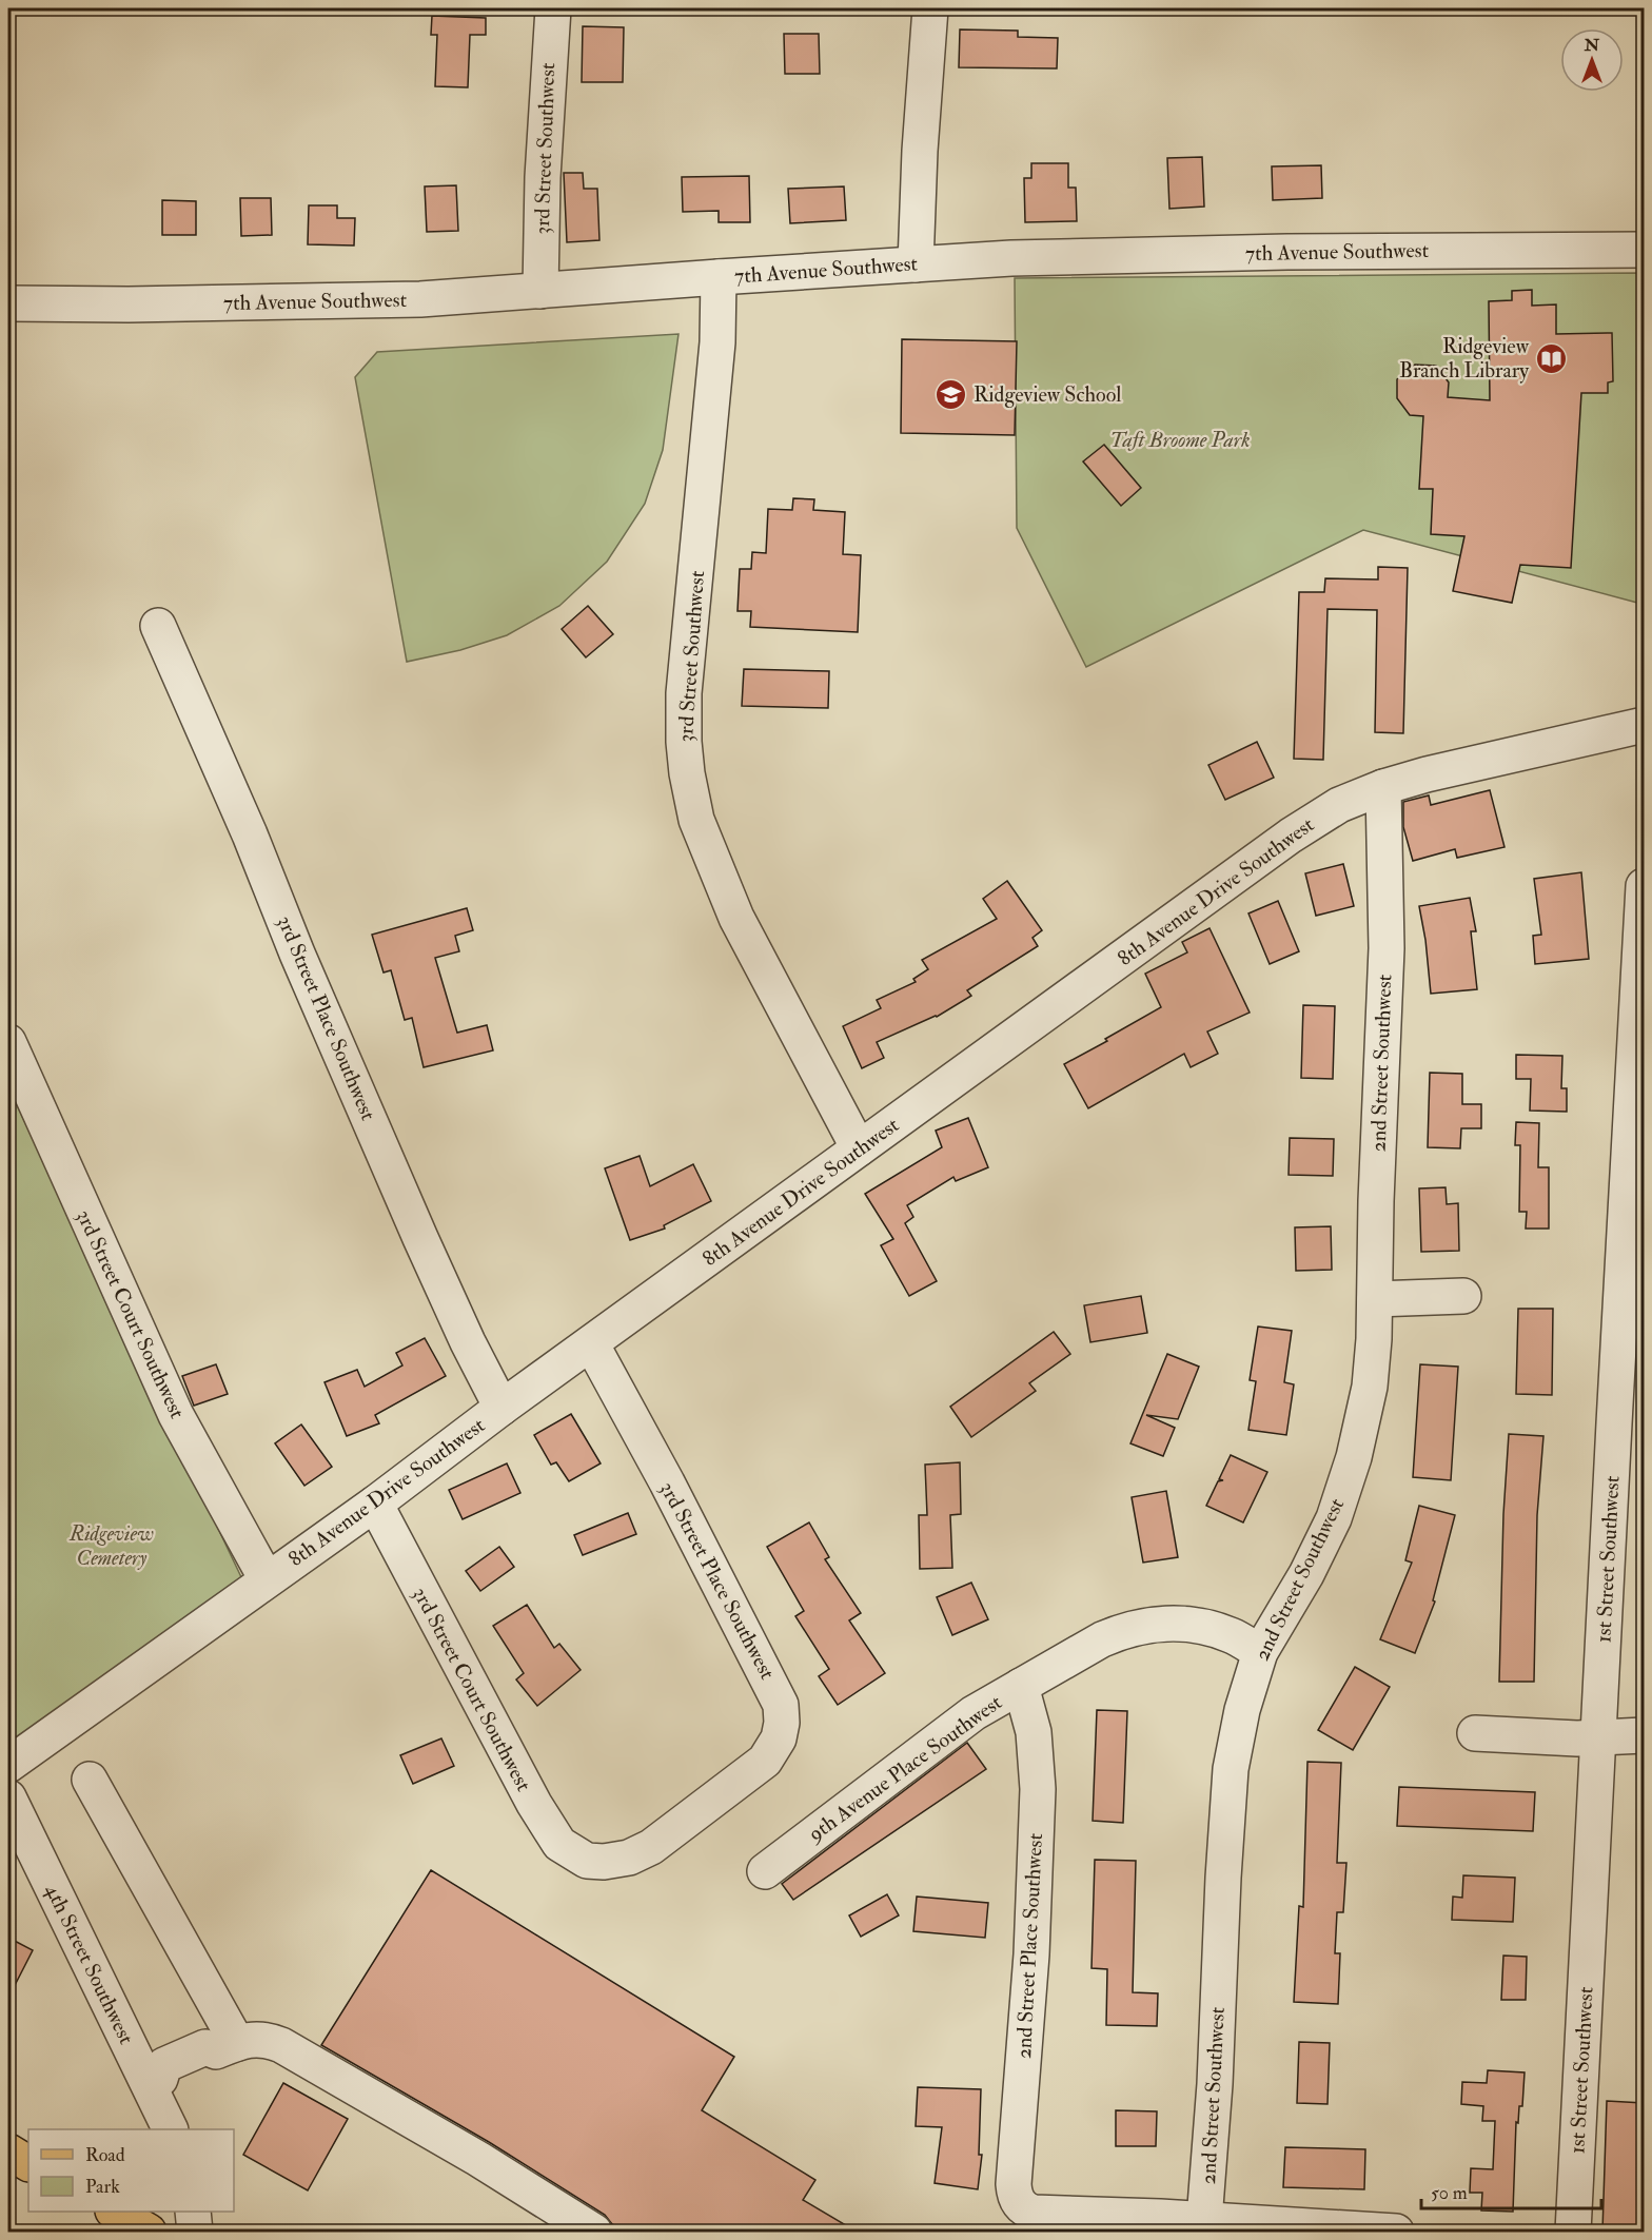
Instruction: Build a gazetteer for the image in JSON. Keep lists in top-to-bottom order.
{
  "streets": {
    "street": [
      "3rd Street Southwest",
      "7th Avenue Southwest",
      "8th Avenue Drive Southwest",
      "3rd Street Place Southwest",
      "2nd Street Southwest",
      "3rd Street Court Southwest",
      "1st Street Southwest",
      "9th Avenue Place Southwest",
      "2nd Street Place Southwest",
      "4th Street Southwest"
    ]
  },
  "crossings": [
    ["3rd Street Southwest", "7th Avenue Southwest"],
    ["3rd Street Southwest", "8th Avenue Drive Southwest"],
    ["8th Avenue Drive Southwest", "3rd Street Place Southwest"],
    ["8th Avenue Drive Southwest", "2nd Street Southwest"],
    ["8th Avenue Drive Southwest", "3rd Street Court Southwest"],
    ["3rd Street Place Southwest", "3rd Street Court Southwest"],
    ["2nd Street Southwest", "9th Avenue Place Southwest"],
    ["2nd Street Southwest", "2nd Street Place Southwest"],
    ["9th Avenue Place Southwest", "2nd Street Place Southwest"]
  ],
  "parks": ["Taft Broome Park", "Ridgeview Cemetery"],
  "places": {
    "library": ["Ridgeview Branch Library"],
    "school or university": ["Ridgeview School"]
  },
  "legend": ["Road", "Park"],
  "scale_bar": "50 m",
  "north": "top"
}
